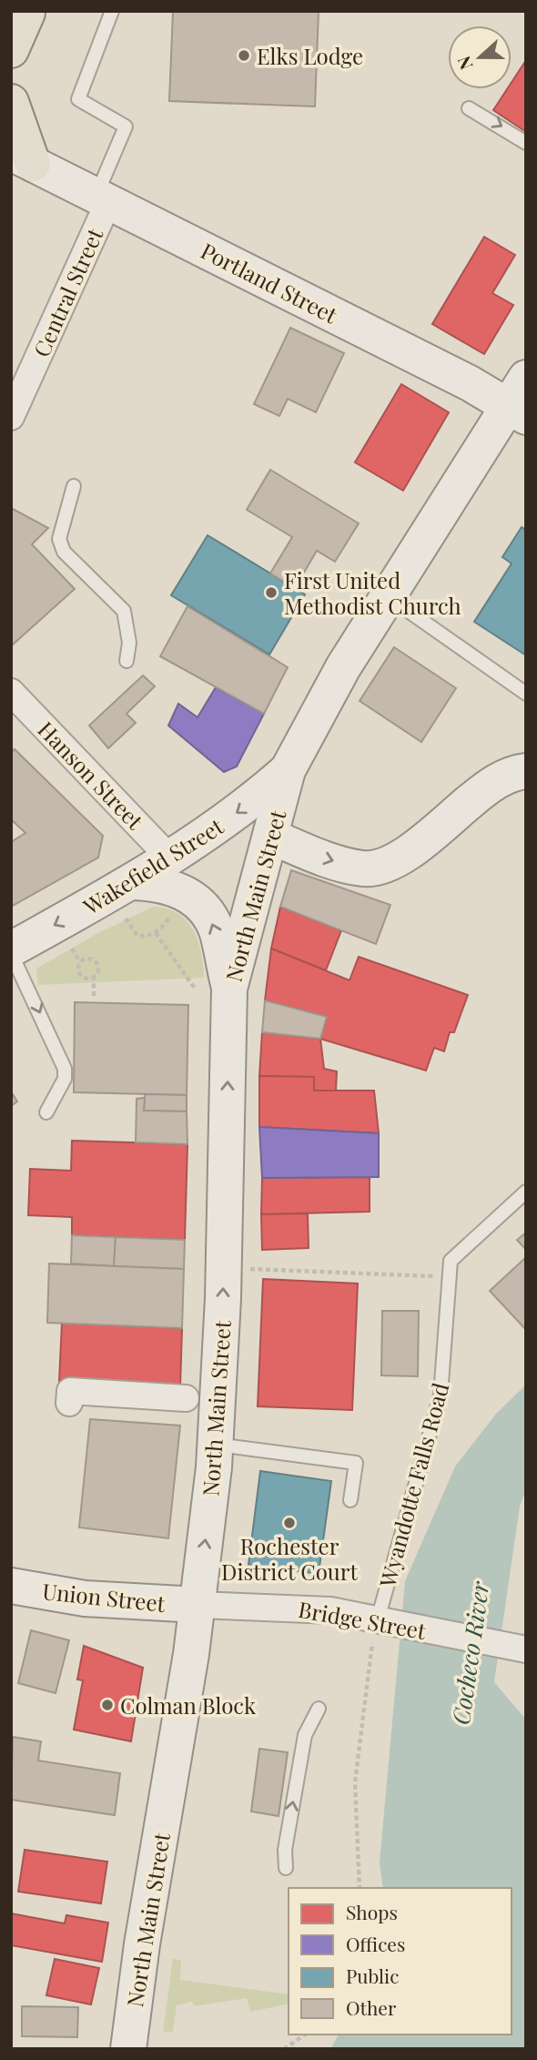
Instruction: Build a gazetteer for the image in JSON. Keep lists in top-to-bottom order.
{
  "streets": {
    "main road": [
      "Portland Street",
      "Wakefield Street",
      "North Main Street",
      "Union Street"
    ],
    "street": ["Central Street", "Hanson Street", "Bridge Street"],
    "lane": ["Wyandotte Falls Road"]
  },
  "crossings": [
    ["Portland Street", "Central Street"],
    ["Hanson Street", "Wakefield Street"],
    ["Wakefield Street", "North Main Street"],
    ["North Main Street", "Union Street"],
    ["North Main Street", "Bridge Street"],
    ["Wyandotte Falls Road", "Bridge Street"],
    ["Union Street", "Bridge Street"]
  ],
  "one_way": ["Wakefield Street", "North Main Street"],
  "water": ["Cocheco River"],
  "places": [
    "Elks Lodge",
    "First United Methodist Church",
    "Rochester District Court",
    "Colman Block"
  ],
  "legend": [
    "Shops",
    "Offices",
    "Public",
    "Other"
  ],
  "north": "left"
}
